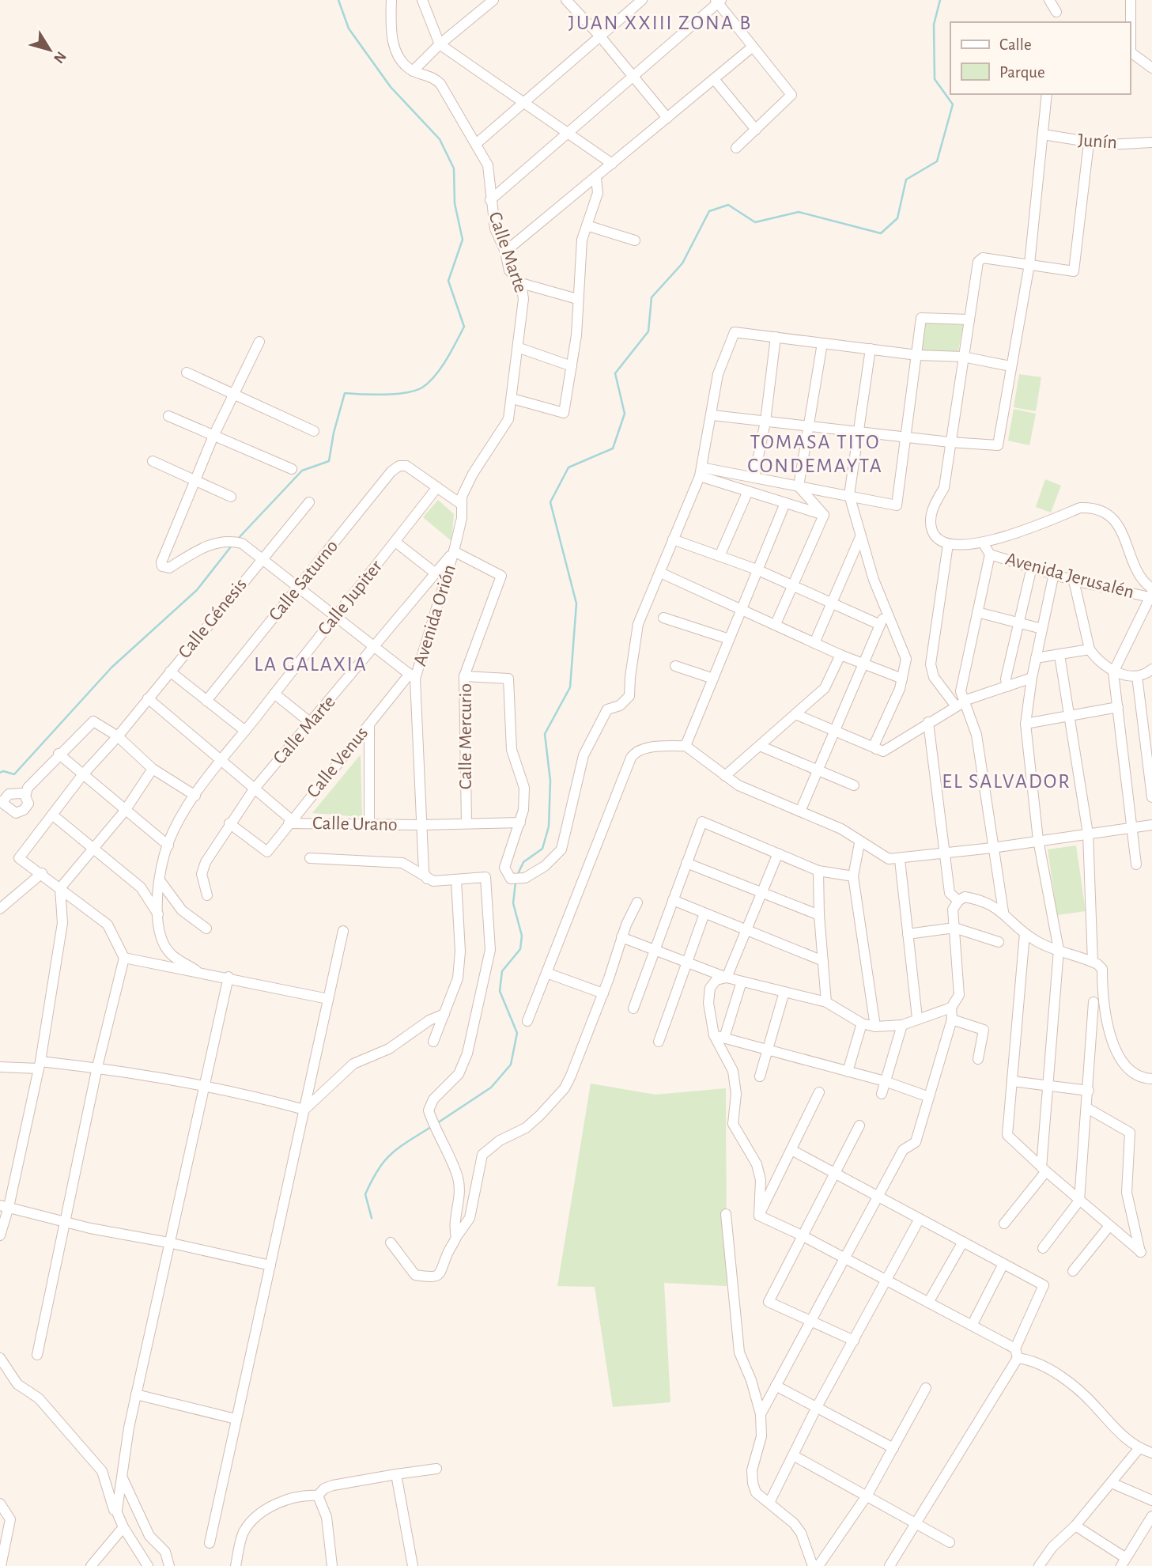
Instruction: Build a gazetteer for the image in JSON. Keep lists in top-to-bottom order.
{
  "streets": {
    "street": [
      "Junín",
      "Calle Marte",
      "Avenida Jerusalén",
      "Calle Saturno",
      "Calle Jupiter",
      "Avenida Orión",
      "Calle Génesis",
      "Calle Mercurio",
      "Calle Venus",
      "Calle Urano"
    ]
  },
  "crossings": [
    ["Calle Marte", "Avenida Orión"],
    ["Calle Marte", "Calle Mercurio"],
    ["Calle Marte", "Calle Venus"],
    ["Calle Marte", "Calle Urano"],
    ["Calle Saturno", "Calle Jupiter"],
    ["Calle Jupiter", "Calle Urano"],
    ["Avenida Orión", "Calle Mercurio"],
    ["Avenida Orión", "Calle Venus"],
    ["Avenida Orión", "Calle Urano"],
    ["Calle Génesis", "Calle Urano"],
    ["Calle Mercurio", "Calle Urano"],
    ["Calle Venus", "Calle Urano"]
  ],
  "districts": [
    "JUAN XXIII ZONA B",
    "TOMASA TITO CONDEMAYTA",
    "LA GALAXIA",
    "EL SALVADOR"
  ],
  "legend": ["Calle", "Parque"],
  "north": "bottom right"
}
